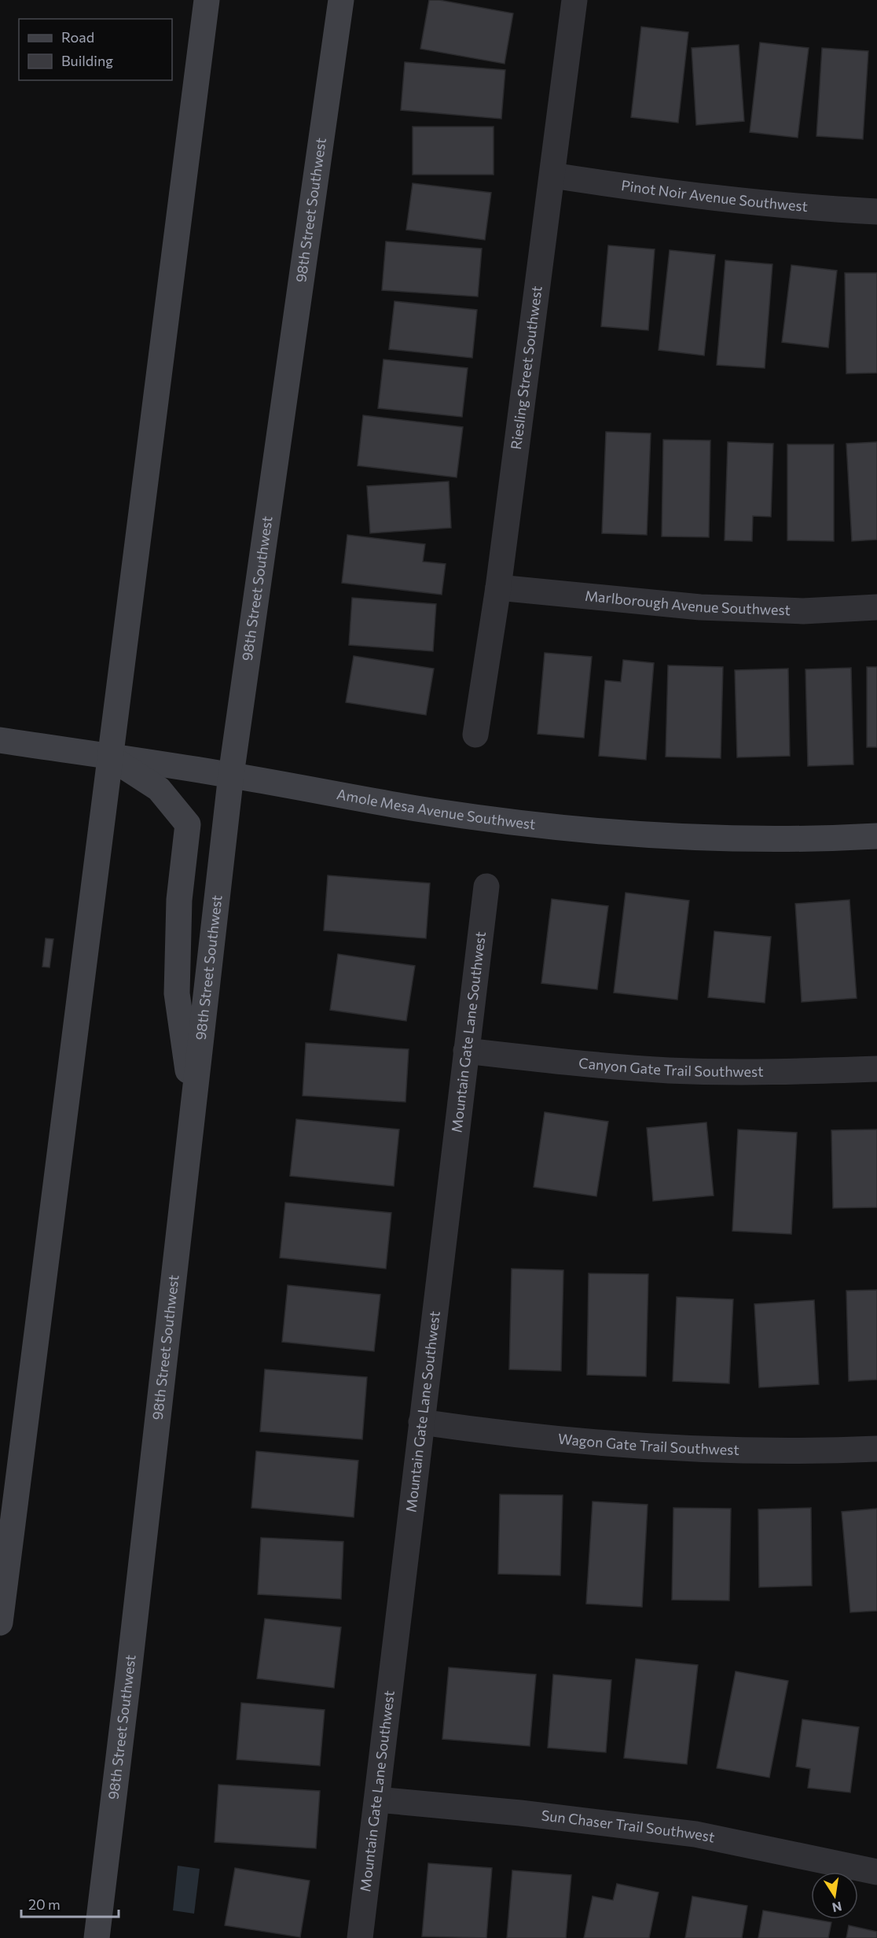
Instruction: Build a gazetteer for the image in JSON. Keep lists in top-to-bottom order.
{
  "streets": {
    "main road": ["98th Street Southwest", "Amole Mesa Avenue Southwest"],
    "street": [
      "Pinot Noir Avenue Southwest",
      "Riesling Street Southwest",
      "Marlborough Avenue Southwest",
      "Mountain Gate Lane Southwest",
      "Canyon Gate Trail Southwest",
      "Wagon Gate Trail Southwest",
      "Sun Chaser Trail Southwest"
    ]
  },
  "crossings": [
    ["Pinot Noir Avenue Southwest", "Riesling Street Southwest"],
    ["98th Street Southwest", "Amole Mesa Avenue Southwest"],
    ["Riesling Street Southwest", "Marlborough Avenue Southwest"],
    ["Mountain Gate Lane Southwest", "Canyon Gate Trail Southwest"],
    ["Mountain Gate Lane Southwest", "Wagon Gate Trail Southwest"],
    ["Mountain Gate Lane Southwest", "Sun Chaser Trail Southwest"]
  ],
  "legend": ["Road", "Building"],
  "scale_bar": "20 m",
  "north": "bottom"
}
